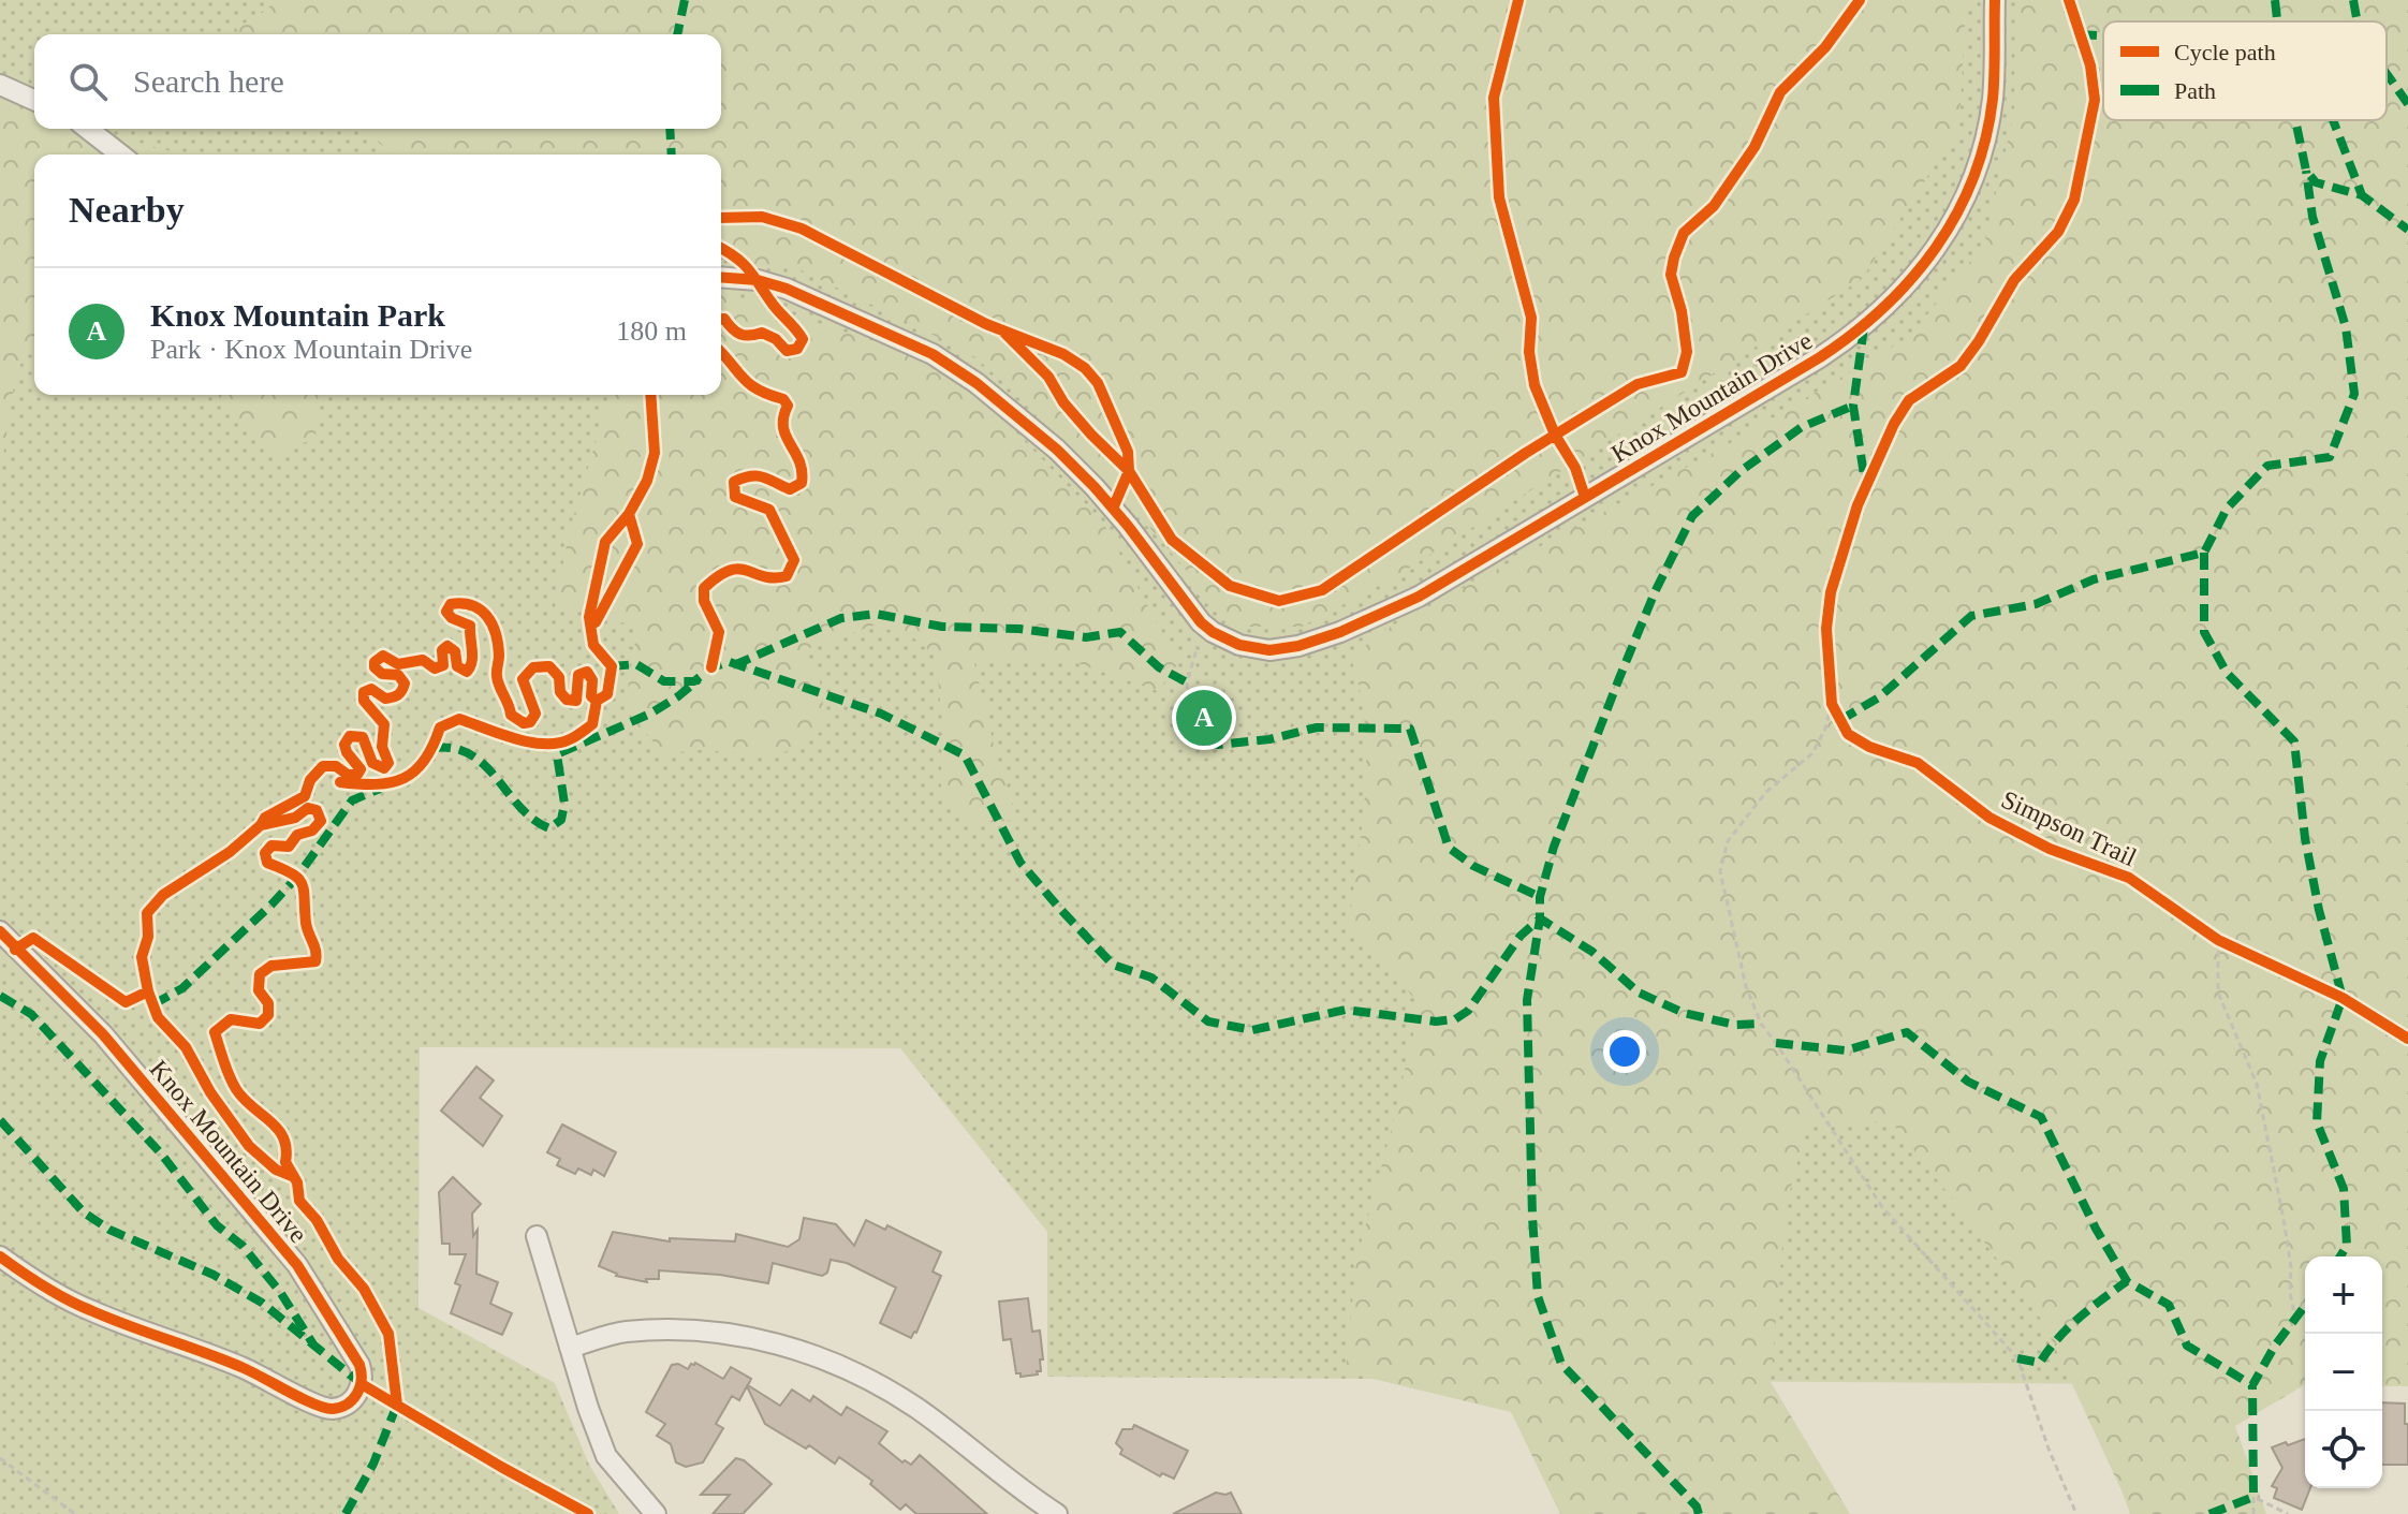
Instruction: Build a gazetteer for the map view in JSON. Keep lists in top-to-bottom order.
{
  "streets": {
    "street": ["Knox Mountain Drive"],
    "cycle path": ["Simpson Trail"]
  },
  "legend": ["Cycle path", "Path"],
  "page": {
    "search": "Search here",
    "heading": "Nearby",
    "list": [
      {
        "mark": "A",
        "name": "Knox Mountain Park",
        "note": "Park · Knox Mountain Drive",
        "value": "180 m"
      }
    ],
    "pins": "A",
    "map_buttons": ["+", "−"]
  }
}
